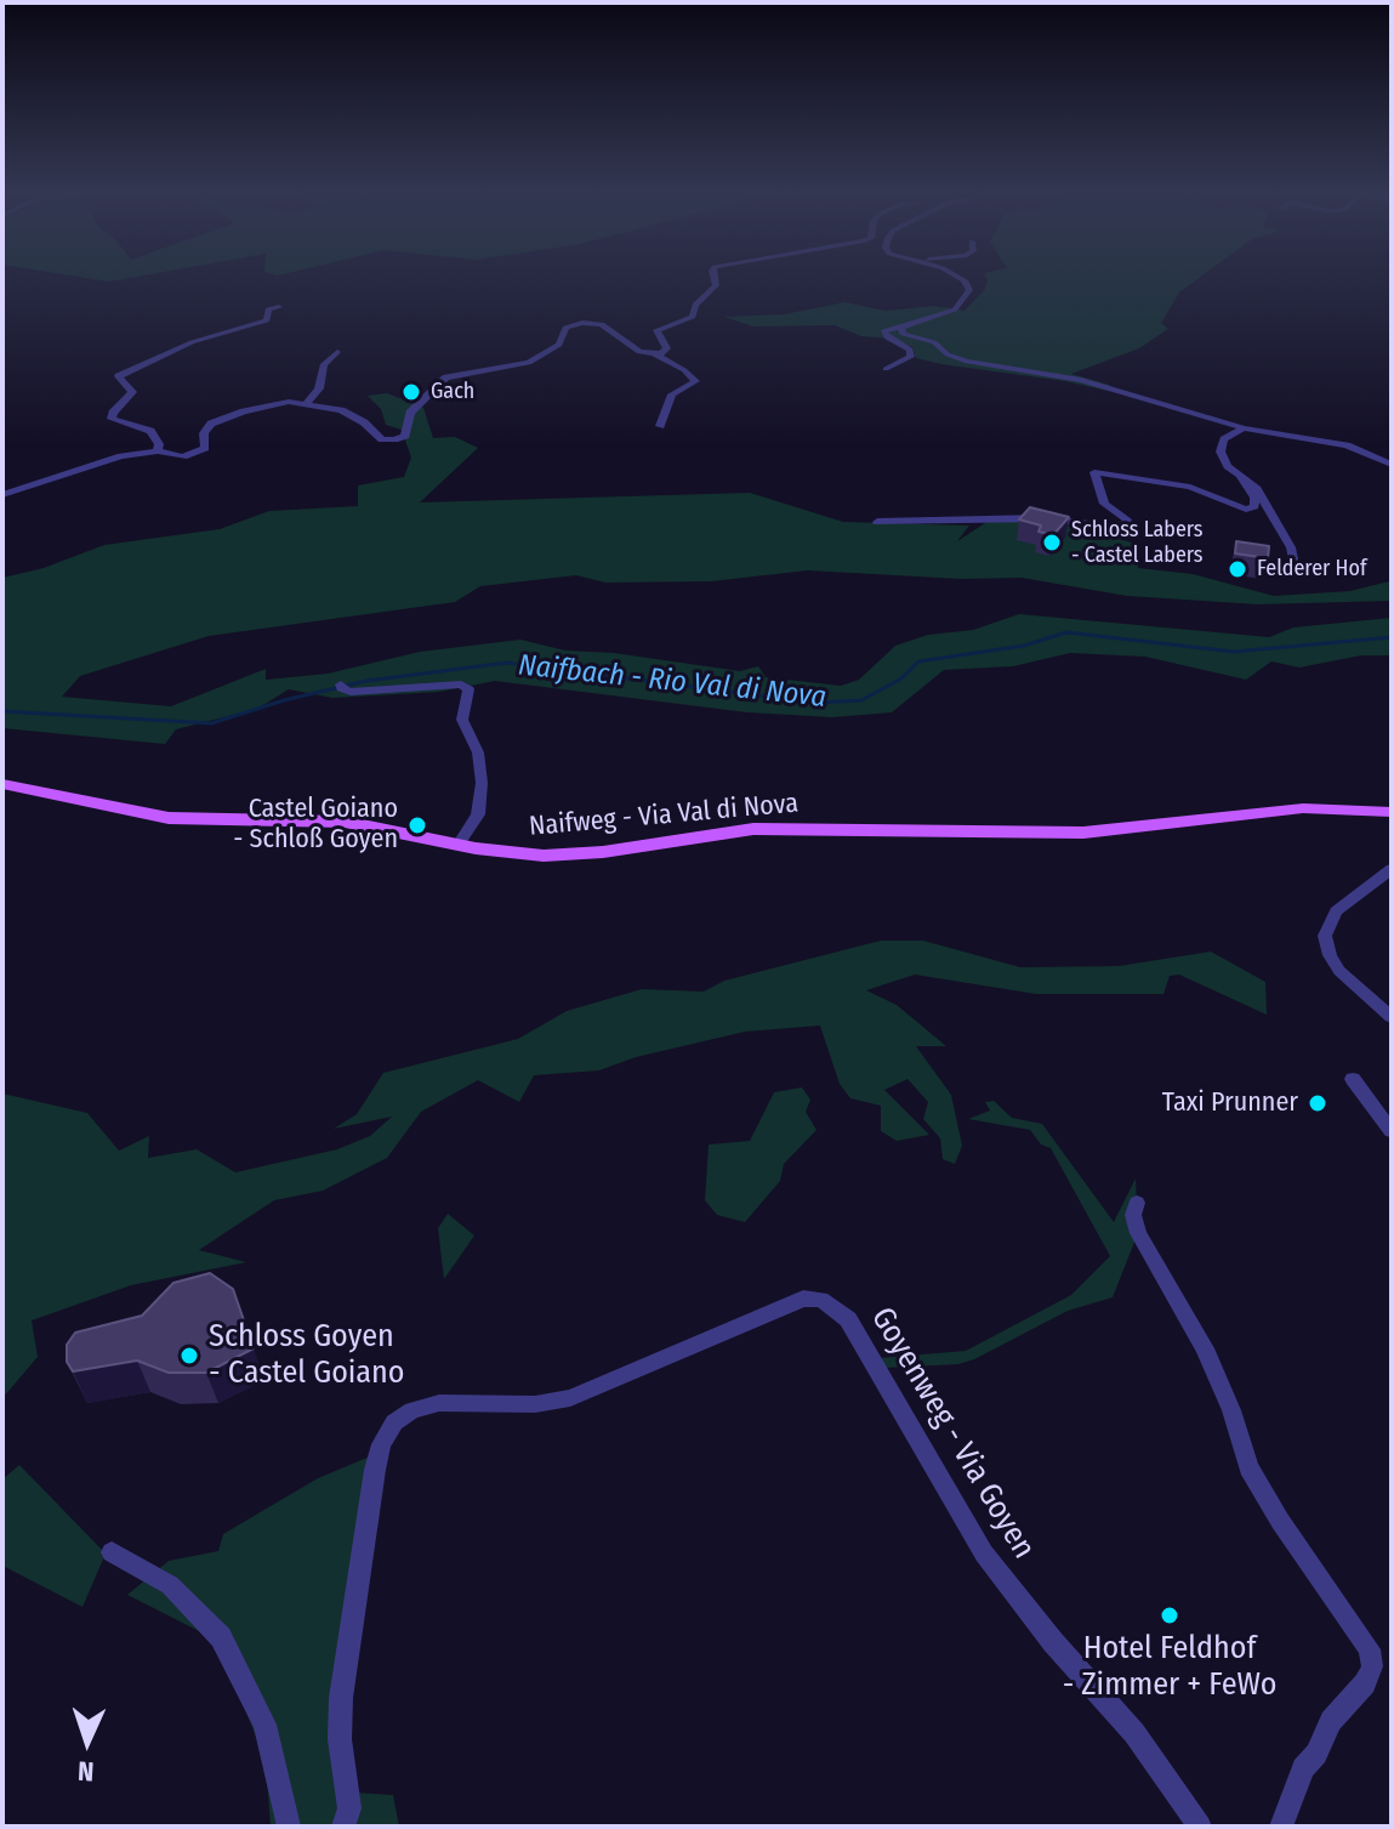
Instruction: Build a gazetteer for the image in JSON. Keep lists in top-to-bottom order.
{
  "streets": {
    "main road": ["Naifweg - Via Val di Nova"],
    "street": ["Goyenweg - Via Goyen"]
  },
  "water": ["Naifbach - Rio Val di Nova"],
  "places": [
    "Gach",
    "Schloss Labers - Castel Labers",
    "Felderer Hof",
    "Castel Goiano - Schloß Goyen",
    "Taxi Prunner",
    "Schloss Goyen - Castel Goiano",
    "Hotel Feldhof - Zimmer + FeWo"
  ],
  "north": "bottom"
}
